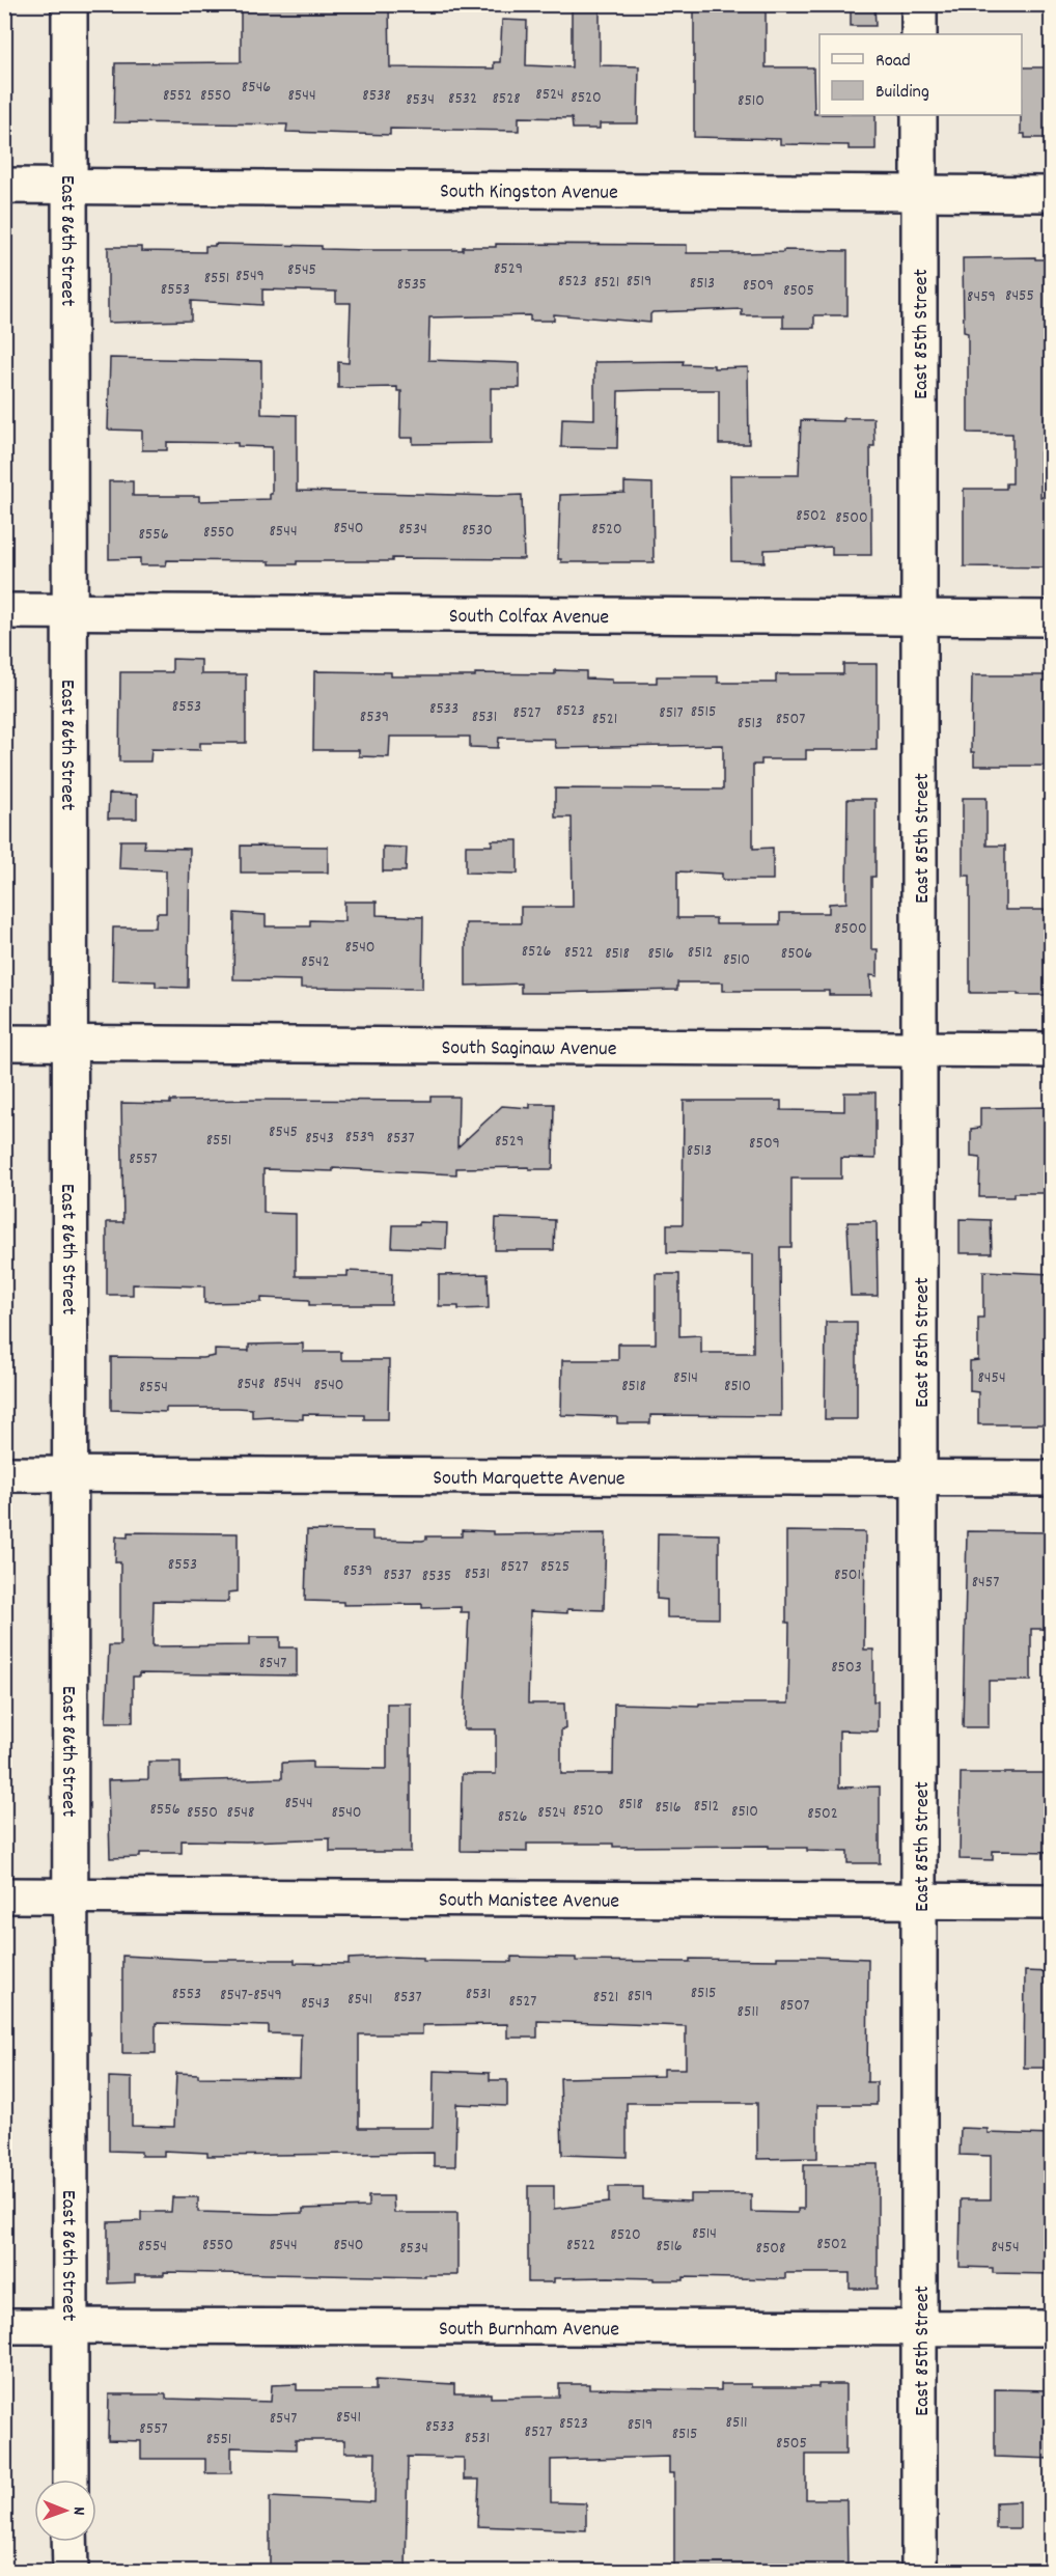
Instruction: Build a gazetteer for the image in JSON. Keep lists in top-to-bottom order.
{
  "streets": {
    "street": [
      "South Kingston Avenue",
      "East 86th Street",
      "East 85th Street",
      "South Colfax Avenue",
      "South Saginaw Avenue",
      "South Marquette Avenue",
      "South Manistee Avenue",
      "South Burnham Avenue"
    ]
  },
  "crossings": [
    ["South Kingston Avenue", "East 86th Street"],
    ["South Kingston Avenue", "East 85th Street"],
    ["East 86th Street", "South Colfax Avenue"],
    ["East 86th Street", "South Saginaw Avenue"],
    ["East 86th Street", "South Marquette Avenue"],
    ["East 86th Street", "South Manistee Avenue"],
    ["East 86th Street", "South Burnham Avenue"],
    ["East 85th Street", "South Colfax Avenue"],
    ["East 85th Street", "South Saginaw Avenue"],
    ["East 85th Street", "South Marquette Avenue"],
    ["East 85th Street", "South Manistee Avenue"],
    ["East 85th Street", "South Burnham Avenue"]
  ],
  "house_numbers": [
    "8546",
    "8524",
    "8552",
    "8550",
    "8544",
    "8538",
    "8520",
    "8532",
    "8528",
    "8534",
    "8510",
    "8529",
    "8545",
    "8549",
    "8551",
    "8523",
    "8519",
    "8521",
    "8513",
    "8535",
    "8509",
    "8553",
    "8505",
    "8455",
    "8459",
    "8502",
    "8500",
    "8540",
    "8534",
    "8520",
    "8530",
    "8544",
    "8550",
    "8556",
    "8553",
    "8533",
    "8523",
    "8515",
    "8527",
    "8517",
    "8539",
    "8531",
    "8521",
    "8507",
    "8513",
    "8500",
    "8540",
    "8526",
    "8522",
    "8512",
    "8518",
    "8516",
    "8506",
    "8510",
    "8542",
    "8545",
    "8539",
    "8543",
    "8537",
    "8551",
    "8529",
    "8509",
    "8513",
    "8557",
    "8514",
    "8454",
    "8544",
    "8548",
    "8540",
    "8518",
    "8510",
    "8554",
    "8553",
    "8527",
    "8525",
    "8539",
    "8531",
    "8537",
    "8501",
    "8535",
    "8457",
    "8547",
    "8503",
    "8544",
    "8518",
    "8512",
    "8516",
    "8556",
    "8520",
    "8510",
    "8550",
    "8548",
    "8540",
    "8524",
    "8502",
    "8526",
    "8515",
    "8553",
    "8531",
    "8547-8549",
    "8519",
    "8537",
    "8521",
    "8541",
    "8527",
    "8543",
    "8507",
    "8511",
    "8514",
    "8520",
    "8502",
    "8550",
    "8544",
    "8540",
    "8522",
    "8554",
    "8516",
    "8454",
    "8534",
    "8508",
    "8541",
    "8547",
    "8511",
    "8523",
    "8519",
    "8533",
    "8557",
    "8527",
    "8515",
    "8531",
    "8551",
    "8505"
  ],
  "legend": ["Road", "Building"],
  "north": "right"
}
